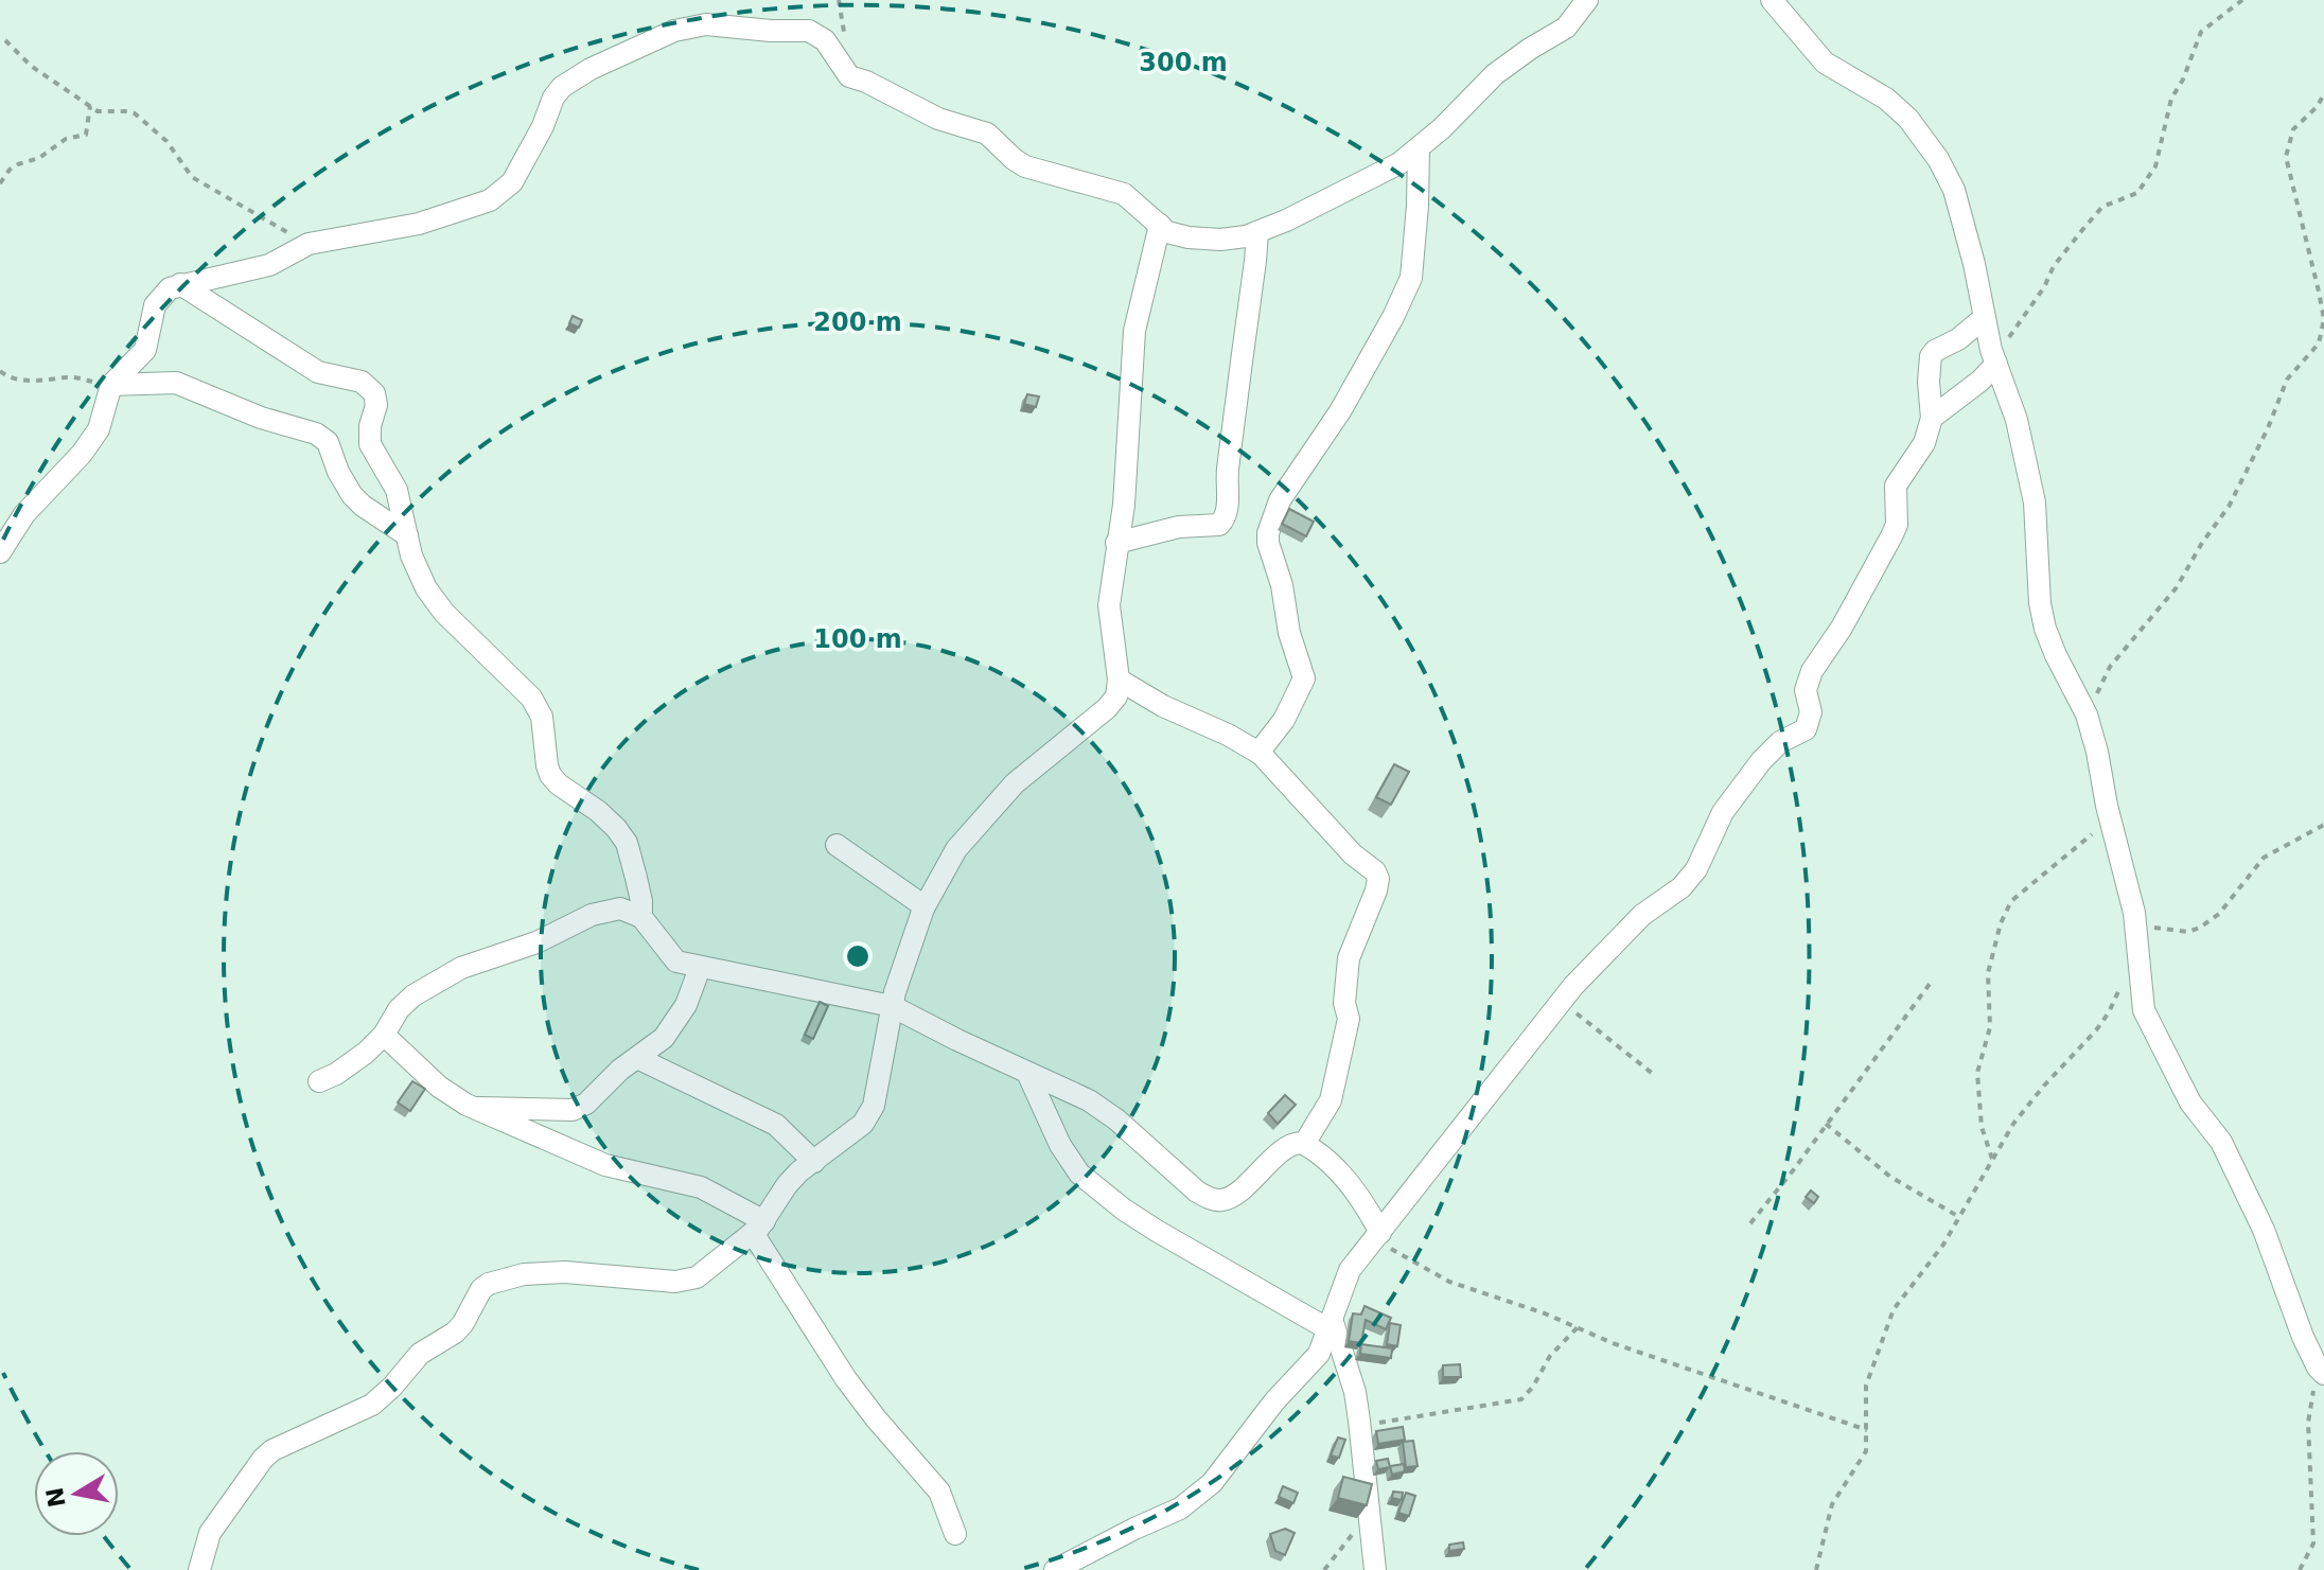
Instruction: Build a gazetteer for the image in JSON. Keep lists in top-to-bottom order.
{
  "north": "left",
  "rings": ["300 m", "200 m", "100 m"]
}
